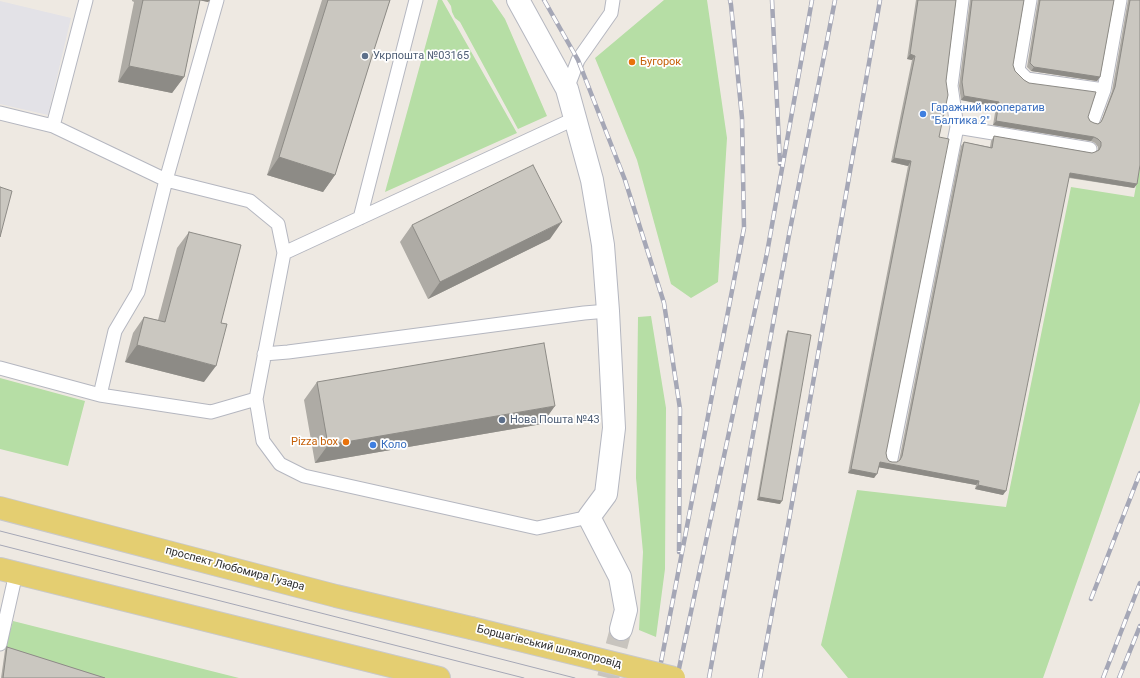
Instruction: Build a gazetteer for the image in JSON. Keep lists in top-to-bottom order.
{
  "streets": {
    "main road": ["проспект Любомира Гузара", "Борщагівський шляхопровід"]
  },
  "crossings": [
    ["проспект Любомира Гузара", "Борщагівський шляхопровід"]
  ],
  "places": [
    "Укрпошта №03165",
    "Бугорок",
    "Гаражний кооператив \"Балтика 2\"",
    "Нова Пошта №43",
    "Pizza box",
    "Коло"
  ]
}
